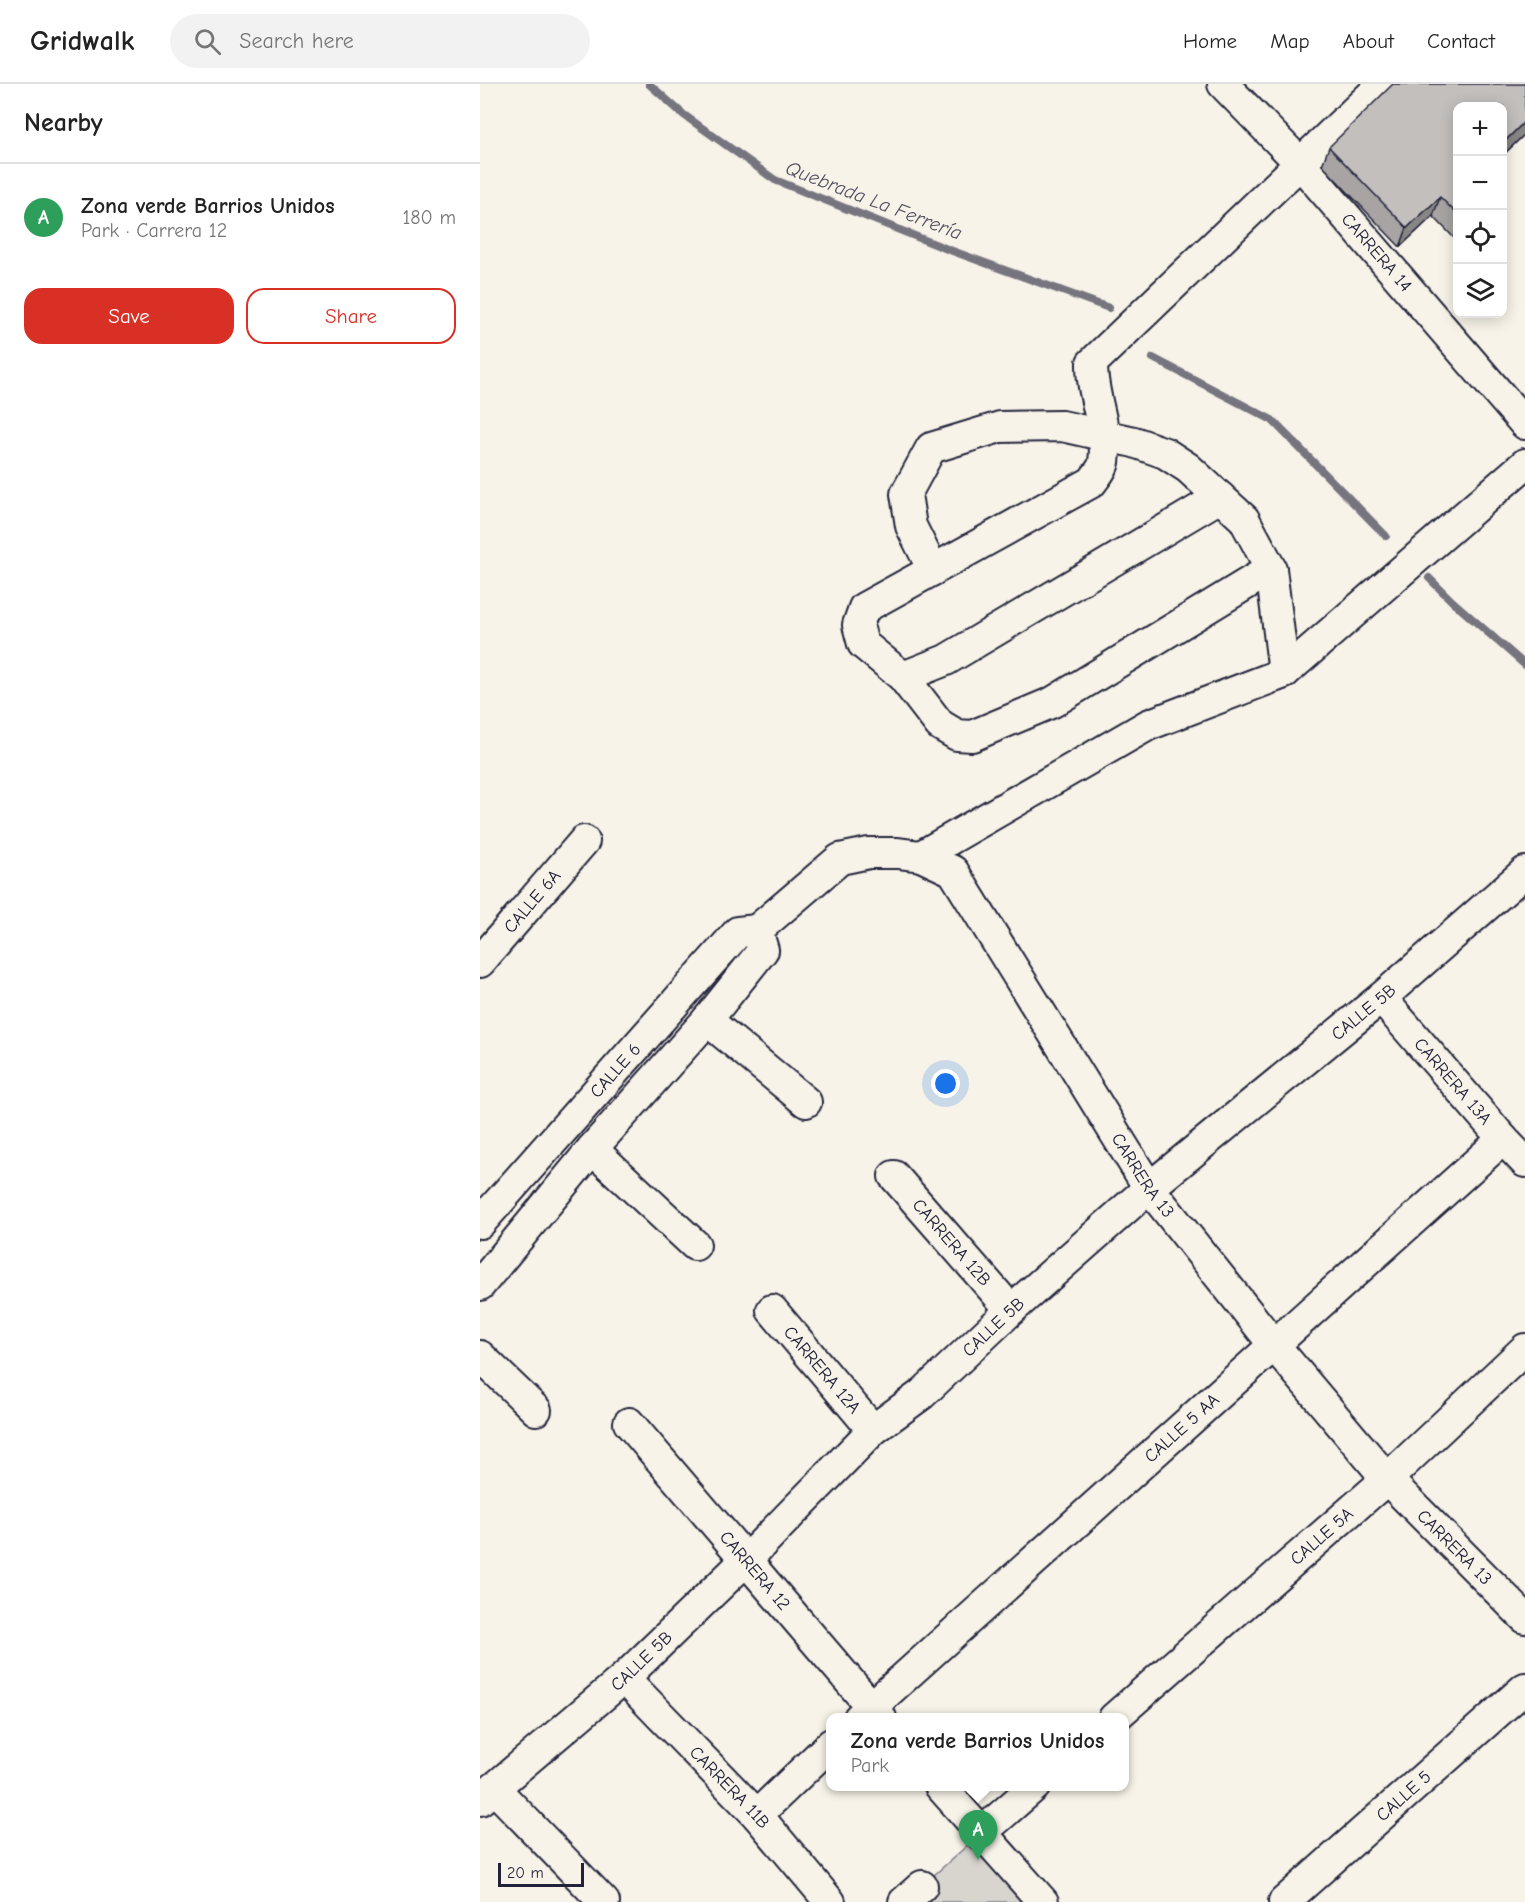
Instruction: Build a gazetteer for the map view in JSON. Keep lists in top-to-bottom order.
{
  "streets": {
    "street": [
      "CARRERA 14",
      "CALLE 6A",
      "CALLE 5B",
      "CALLE 6",
      "CARRERA 13A",
      "CARRERA 13",
      "CARRERA 12B",
      "CARRERA 12A",
      "CALLE 5 AA",
      "CALLE 5A",
      "CARRERA 12",
      "CARRERA 11B",
      "CALLE 5"
    ]
  },
  "crossings": [
    ["CALLE 5B", "CARRERA 13A"],
    ["CALLE 5B", "CARRERA 13"],
    ["CALLE 5B", "CARRERA 12B"],
    ["CALLE 5B", "CARRERA 12A"],
    ["CALLE 5B", "CARRERA 12"],
    ["CALLE 5B", "CARRERA 11B"],
    ["CALLE 6", "CARRERA 13"],
    ["CARRERA 13A", "CALLE 5 AA"],
    ["CARRERA 13", "CALLE 5 AA"],
    ["CARRERA 13", "CALLE 5A"]
  ],
  "water": ["Quebrada La Ferrería"],
  "scale_bar": "20 m",
  "page": {
    "header": "Gridwalk",
    "search": "Search here",
    "nav": [
      "Home",
      "Map",
      "About",
      "Contact"
    ],
    "heading": "Nearby",
    "map_buttons": ["+", "−"],
    "list": [
      {
        "mark": "A",
        "name": "Zona verde Barrios Unidos",
        "note": "Park · Carrera 12",
        "value": "180 m"
      }
    ],
    "buttons": ["Save", "Share"],
    "popup": ["Zona verde Barrios Unidos", "Park"],
    "pins": "A",
    "scale": "20 m"
  }
}
